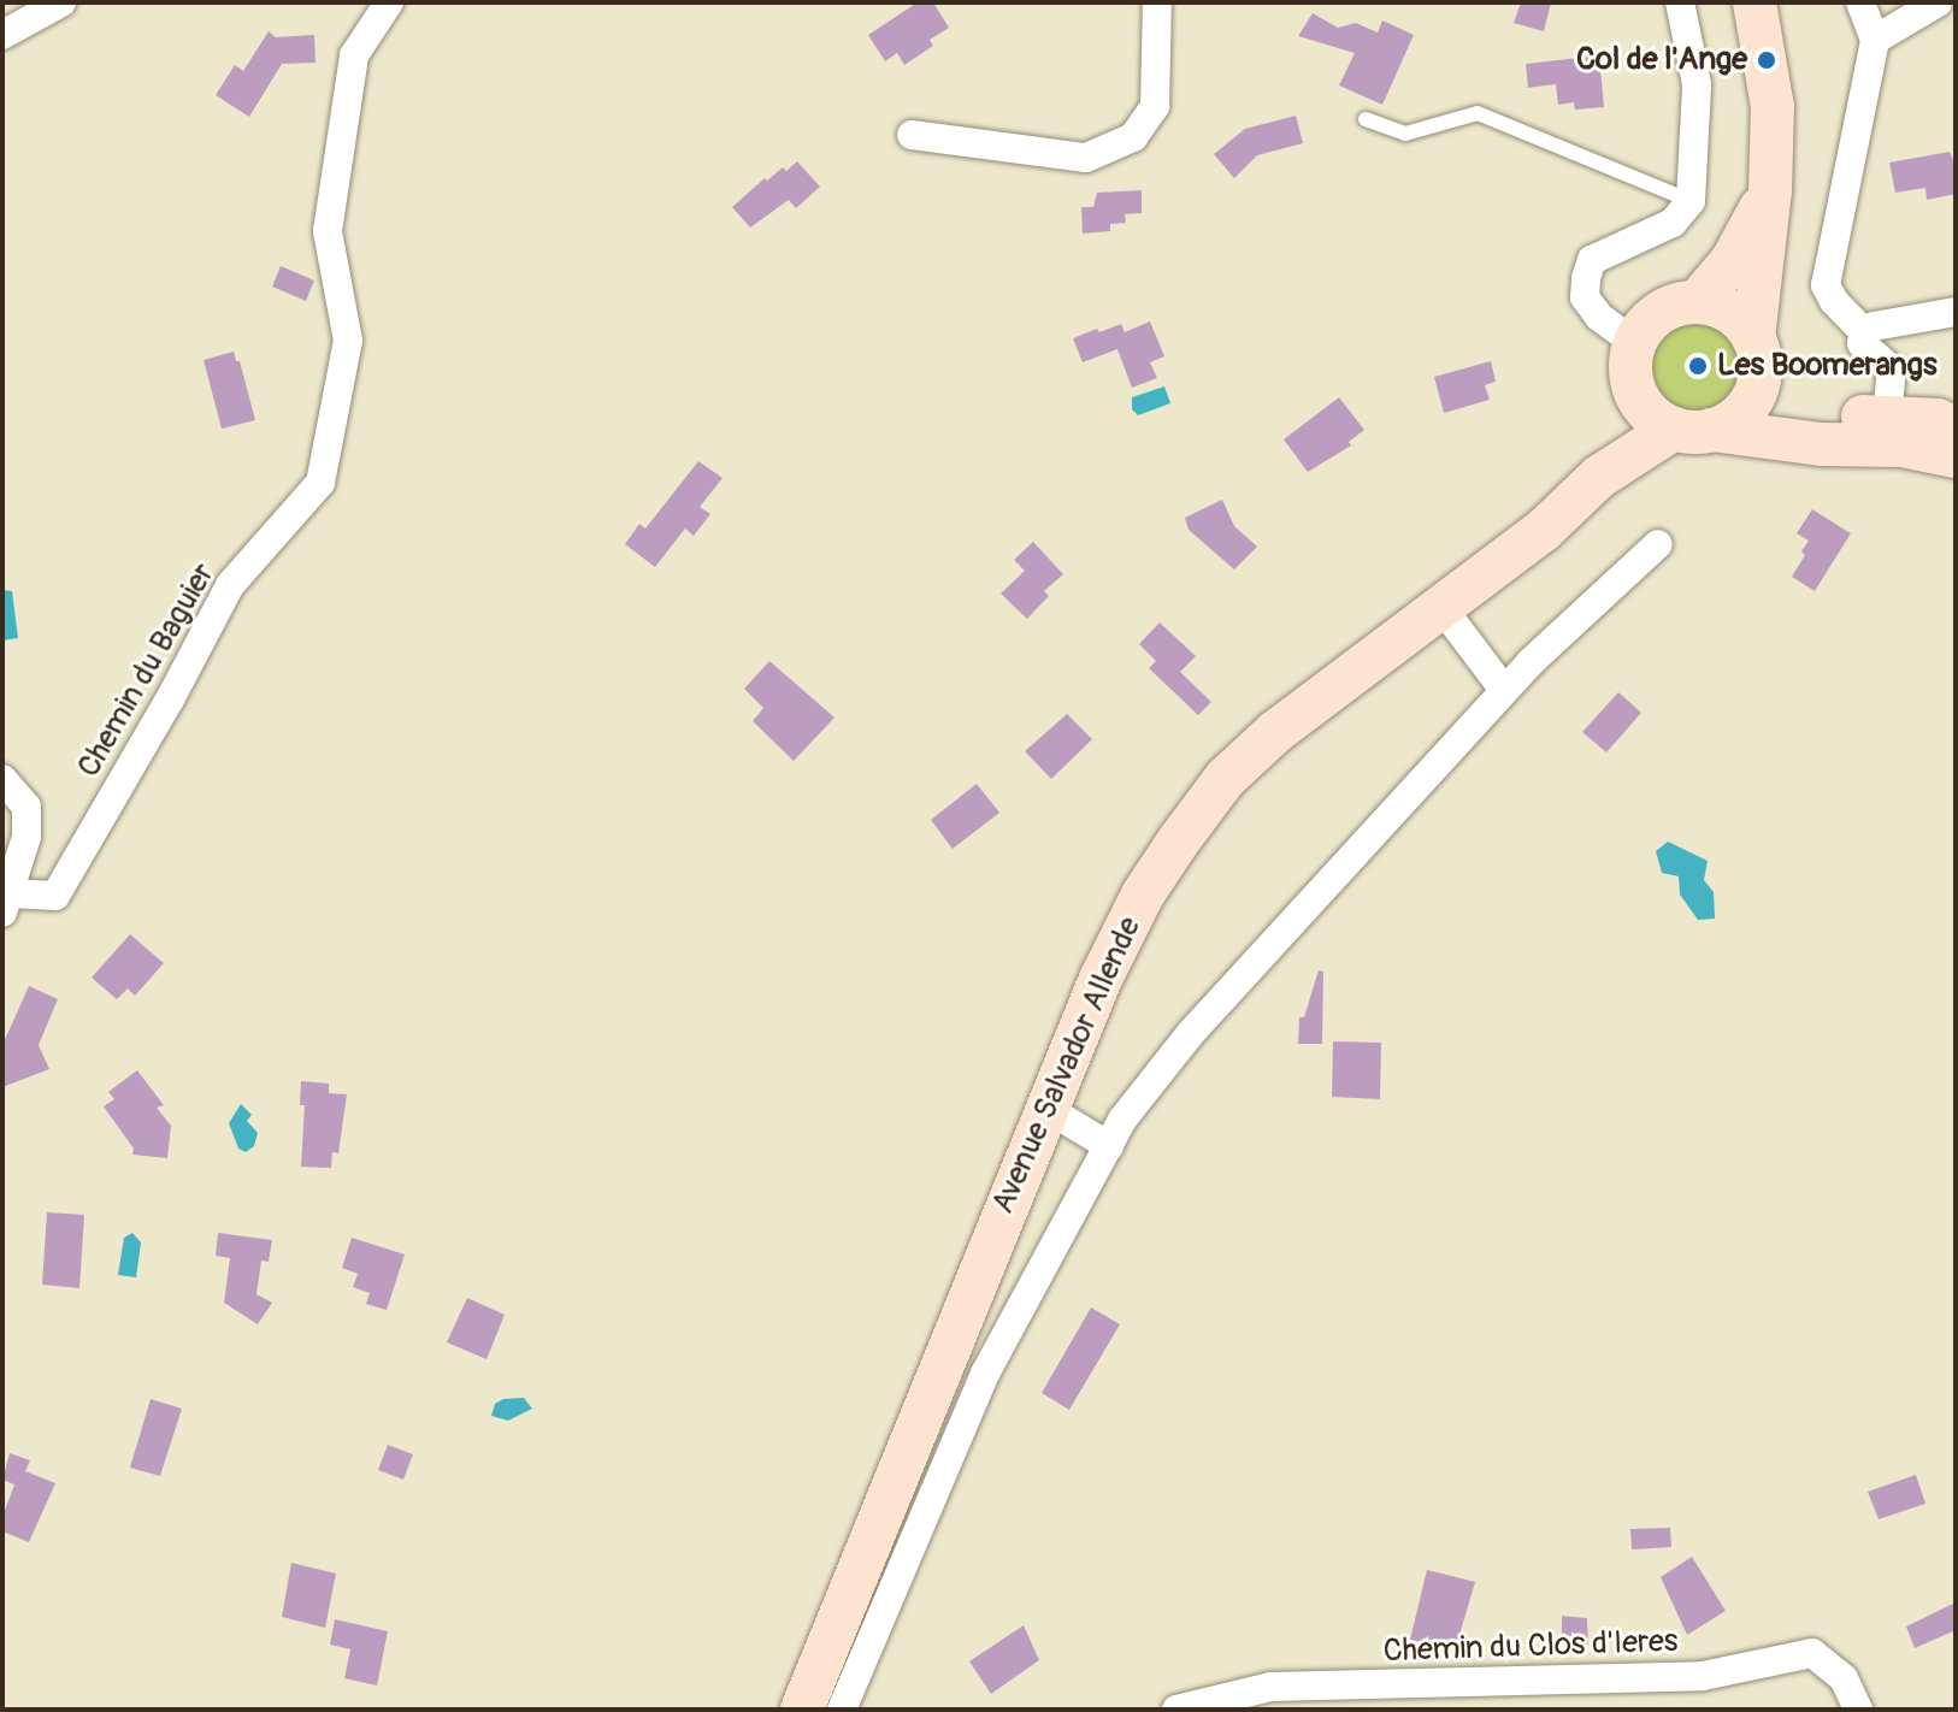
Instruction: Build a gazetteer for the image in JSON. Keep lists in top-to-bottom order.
{
  "streets": {
    "main road": ["Avenue Salvador Allende"],
    "street": ["Chemin du Baguier", "Chemin du Clos d'Ieres"]
  },
  "places": ["Col de l'Ange", "Les Boomerangs"]
}
